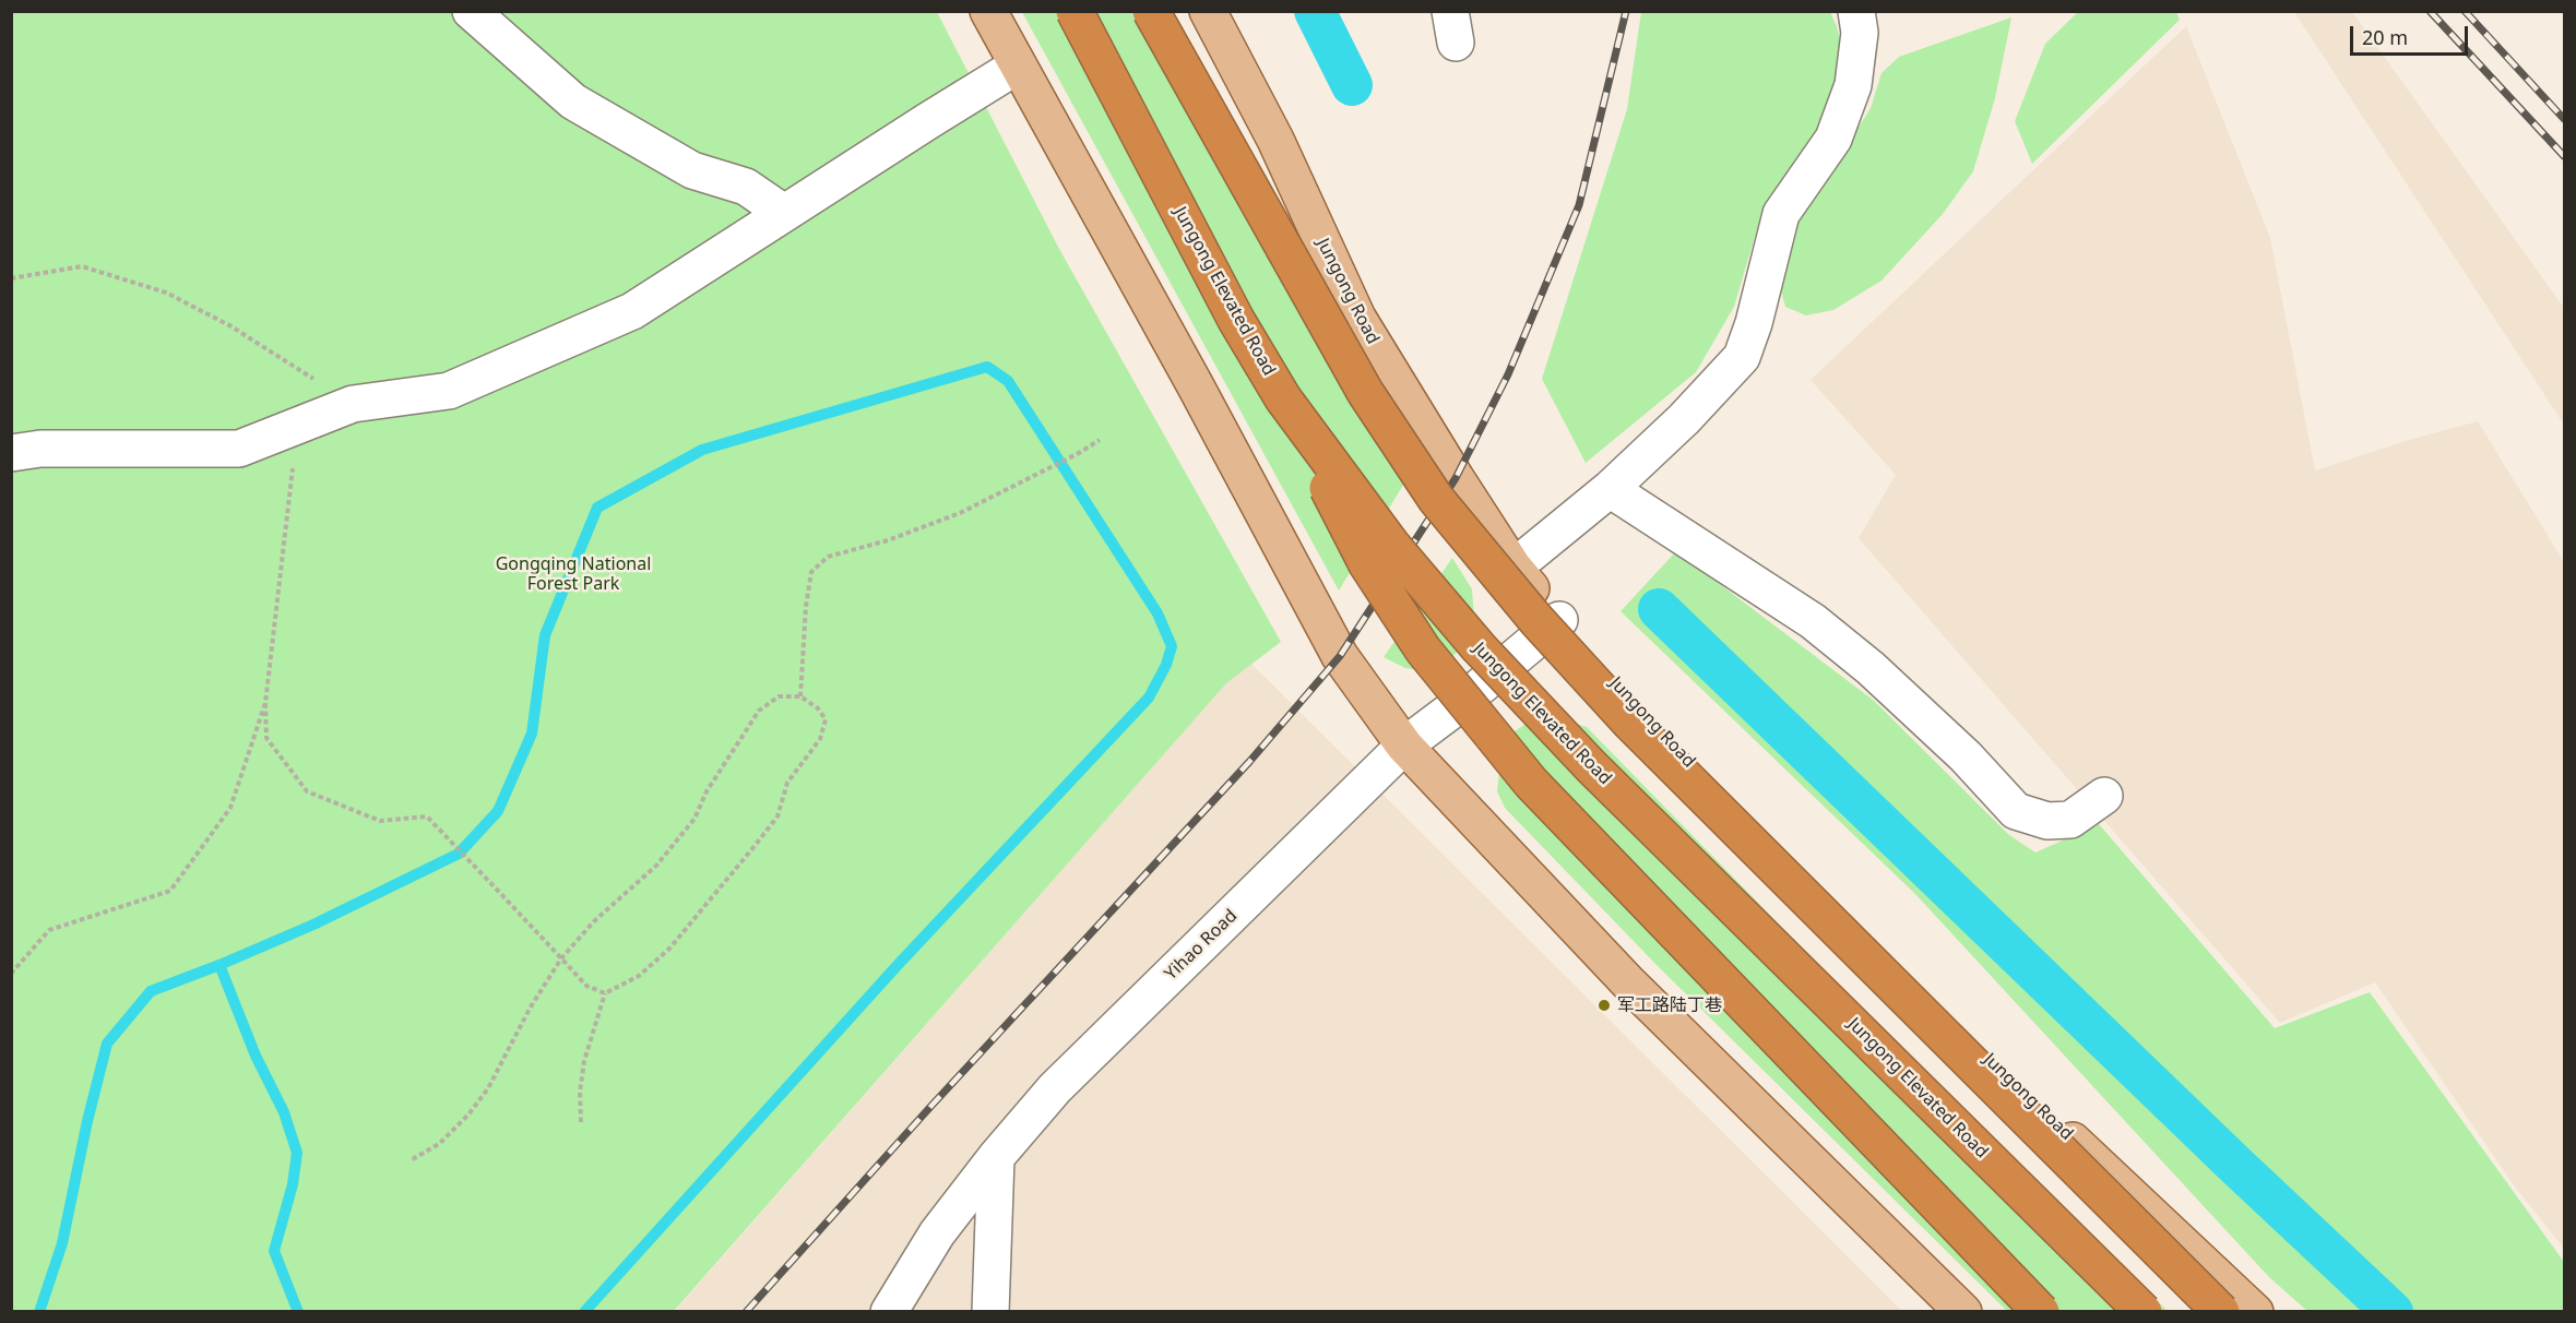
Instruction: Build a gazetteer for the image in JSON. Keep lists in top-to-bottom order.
{
  "streets": {
    "highway": ["Jungong Elevated Road"],
    "main road": ["Jungong Road"],
    "street": ["Yihao Road"]
  },
  "crossings": [
    ["Jungong Road", "Yihao Road"]
  ],
  "parks": ["Gongqing National Forest Park"],
  "places": ["军工路陆丁巷"],
  "scale_bar": "20 m"
}
